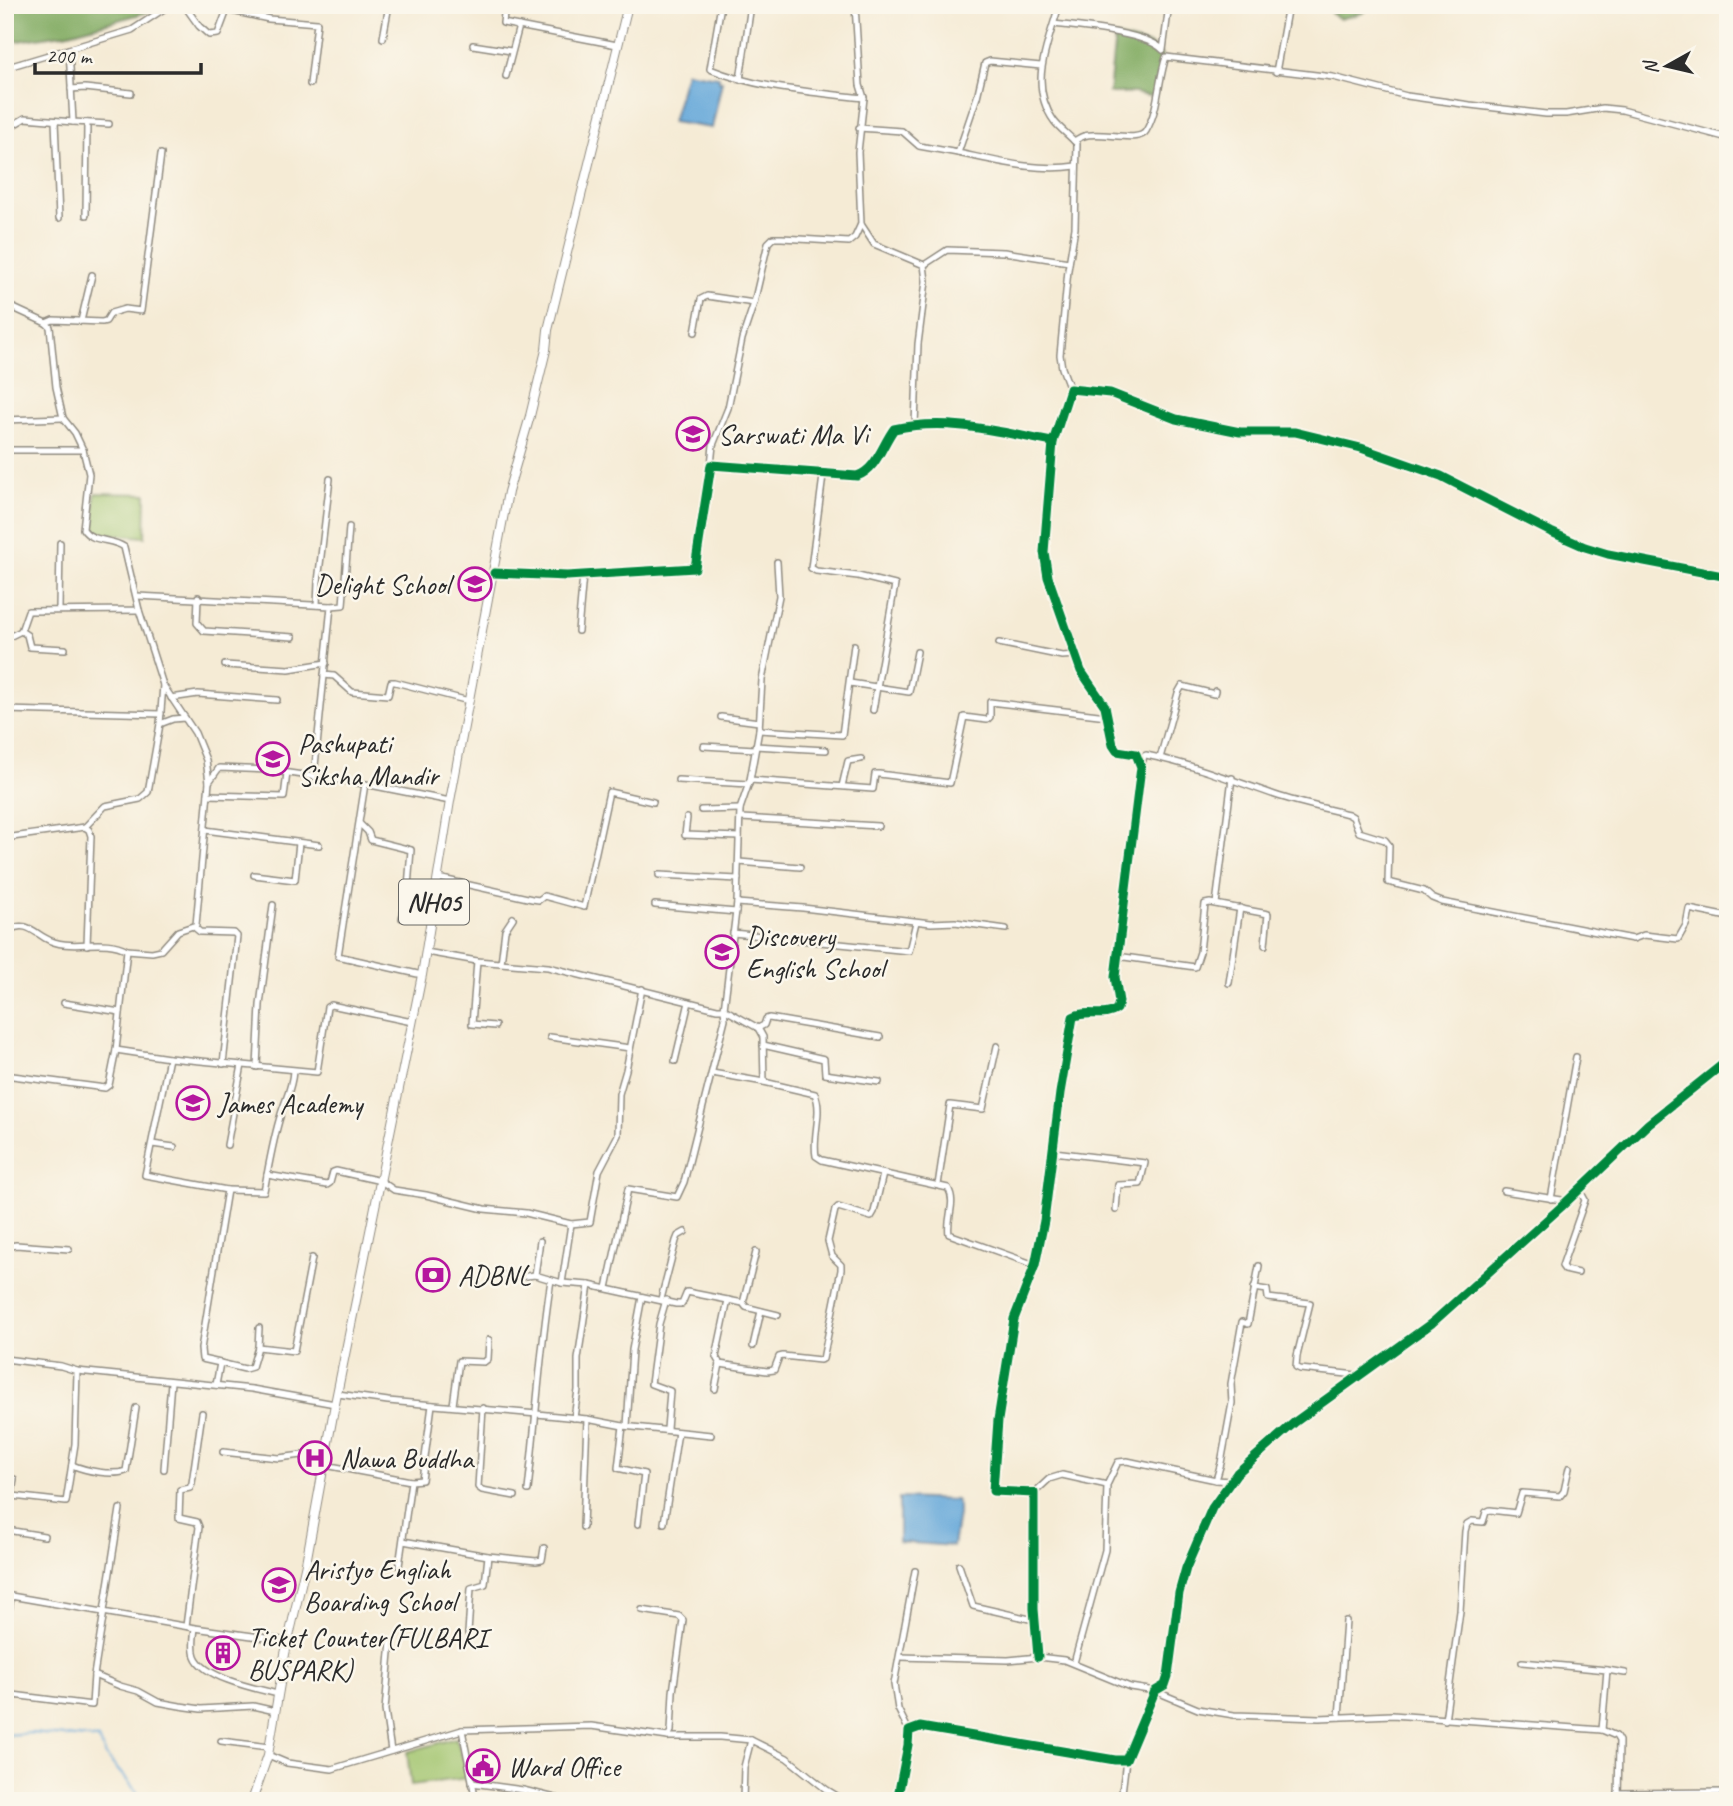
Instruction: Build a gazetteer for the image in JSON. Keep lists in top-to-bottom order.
{
  "streets": {
    "main road": ["NH05"]
  },
  "places": {
    "school or university": [
      "Sarswati Ma Vi",
      "Delight School",
      "Pashupati Siksha Mandir",
      "Discovery English School",
      "James Academy",
      "Aristyo Engliah Boarding School"
    ],
    "bank": ["ADBNL"],
    "hospital": ["Nawa Buddha"],
    "building": ["Ticket Counter(FULBARI BUSPARK)"],
    "public building": ["Ward Office"]
  },
  "scale_bar": "200 m",
  "north": "left"
}
